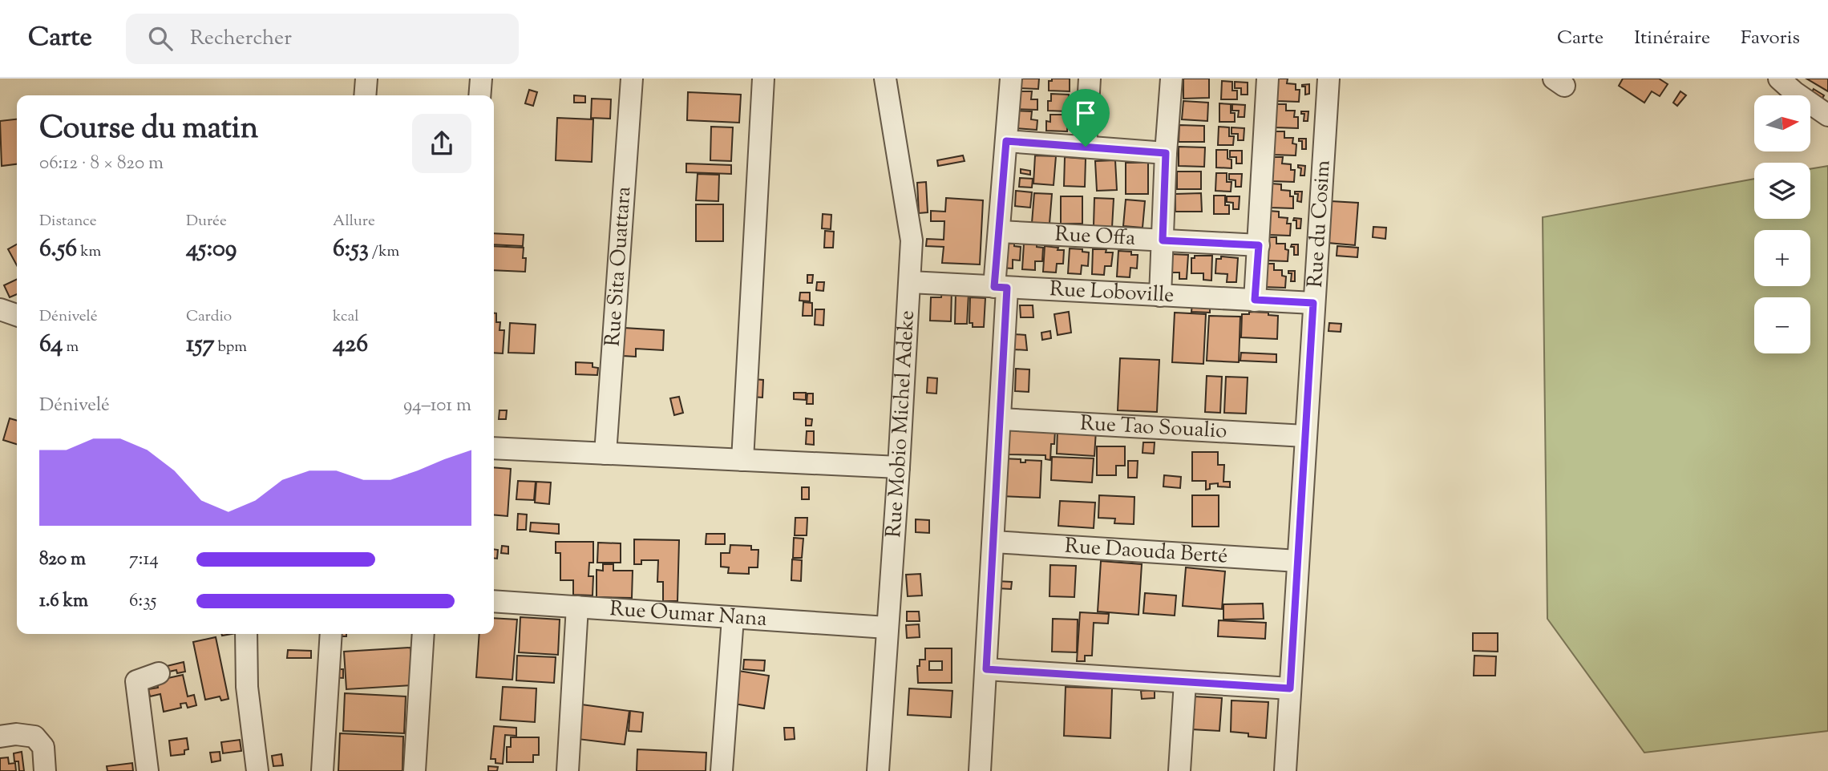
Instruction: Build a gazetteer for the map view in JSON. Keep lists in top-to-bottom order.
{
  "streets": {
    "street": [
      "Rue du Cosim",
      "Rue Offa",
      "Rue Sita Ouattara",
      "Rue Loboville",
      "Rue Mobio Michel Adeke",
      "Rue Tao Soualio",
      "Rue Daouda Berté",
      "Rue Oumar Nana"
    ]
  },
  "crossings": [
    ["Rue du Cosim", "Rue Loboville"],
    ["Rue du Cosim", "Rue Tao Soualio"],
    ["Rue du Cosim", "Rue Daouda Berté"],
    ["Rue Loboville", "Rue Mobio Michel Adeke"],
    ["Rue Mobio Michel Adeke", "Rue Oumar Nana"]
  ],
  "north": "right",
  "page": {
    "header": "Carte",
    "search": "Rechercher",
    "nav": ["Carte", "Itinéraire", "Favoris"],
    "map_buttons": ["+", "−"],
    "heading": ["Course du matin", "06:12 · 8 × 820 m"],
    "stats": [
      ["Distance", "6.56 km"],
      ["Durée", "45:09"],
      ["Allure", "6:53 /km"],
      ["Dénivelé", "64 m"],
      ["Cardio", "157 bpm"],
      ["kcal", "426"]
    ],
    "chart": ["Dénivelé", "94–101 m"],
    "list": [
      {
        "name": "820 m",
        "note": "7:14"
      },
      {
        "name": "1.6 km",
        "note": "6:35"
      }
    ]
  }
}
